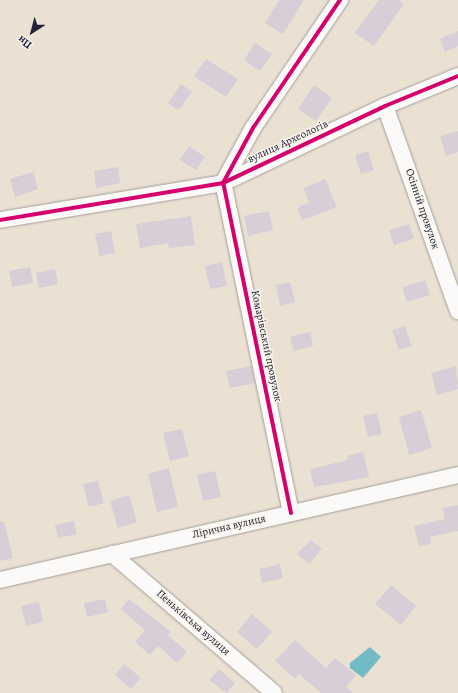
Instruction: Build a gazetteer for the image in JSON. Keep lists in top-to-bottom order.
{
  "streets": {
    "street": [
      "вулиця Археологів",
      "Осінній провулок",
      "Комарівський провулок",
      "Лірична вулиця",
      "Пеньківська вулиця"
    ]
  },
  "crossings": [
    ["вулиця Археологів", "Осінній провулок"],
    ["вулиця Археологів", "Комарівський провулок"],
    ["Комарівський провулок", "Лірична вулиця"],
    ["Лірична вулиця", "Пеньківська вулиця"]
  ],
  "north": "bottom left"
}
